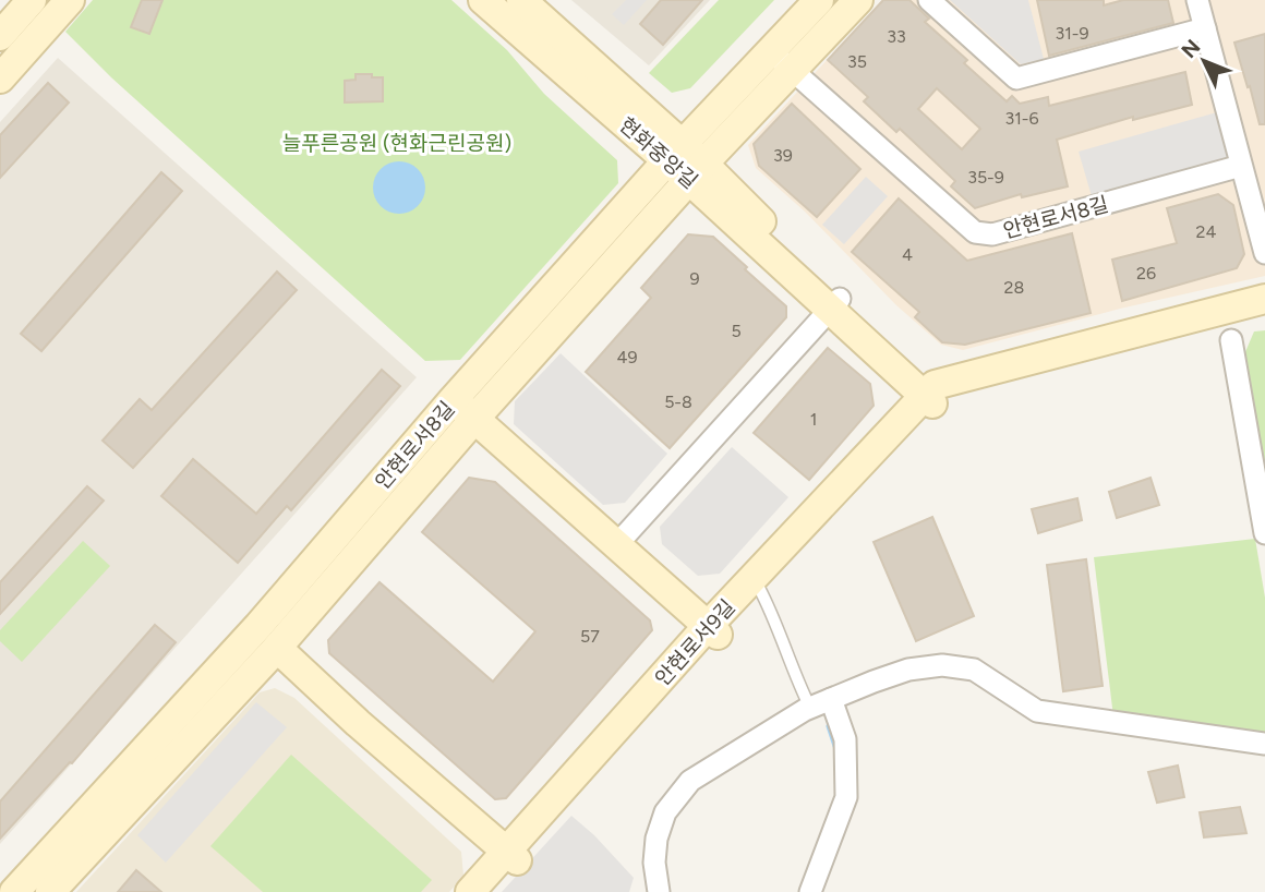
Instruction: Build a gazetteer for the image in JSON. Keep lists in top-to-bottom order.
{
  "streets": {
    "street": ["현화중앙길", "안현로서8길", "안현로서9길"]
  },
  "crossings": [
    ["현화중앙길", "안현로서8길"],
    ["현화중앙길", "안현로서9길"]
  ],
  "parks": ["늘푸른공원 (현화근린공원)"],
  "house_numbers": [
    "31-9",
    "33",
    "35",
    "31-6",
    "39",
    "35-9",
    "24",
    "4",
    "26",
    "9",
    "28",
    "5",
    "49",
    "5-8",
    "1",
    "57"
  ],
  "north": "top left"
}
